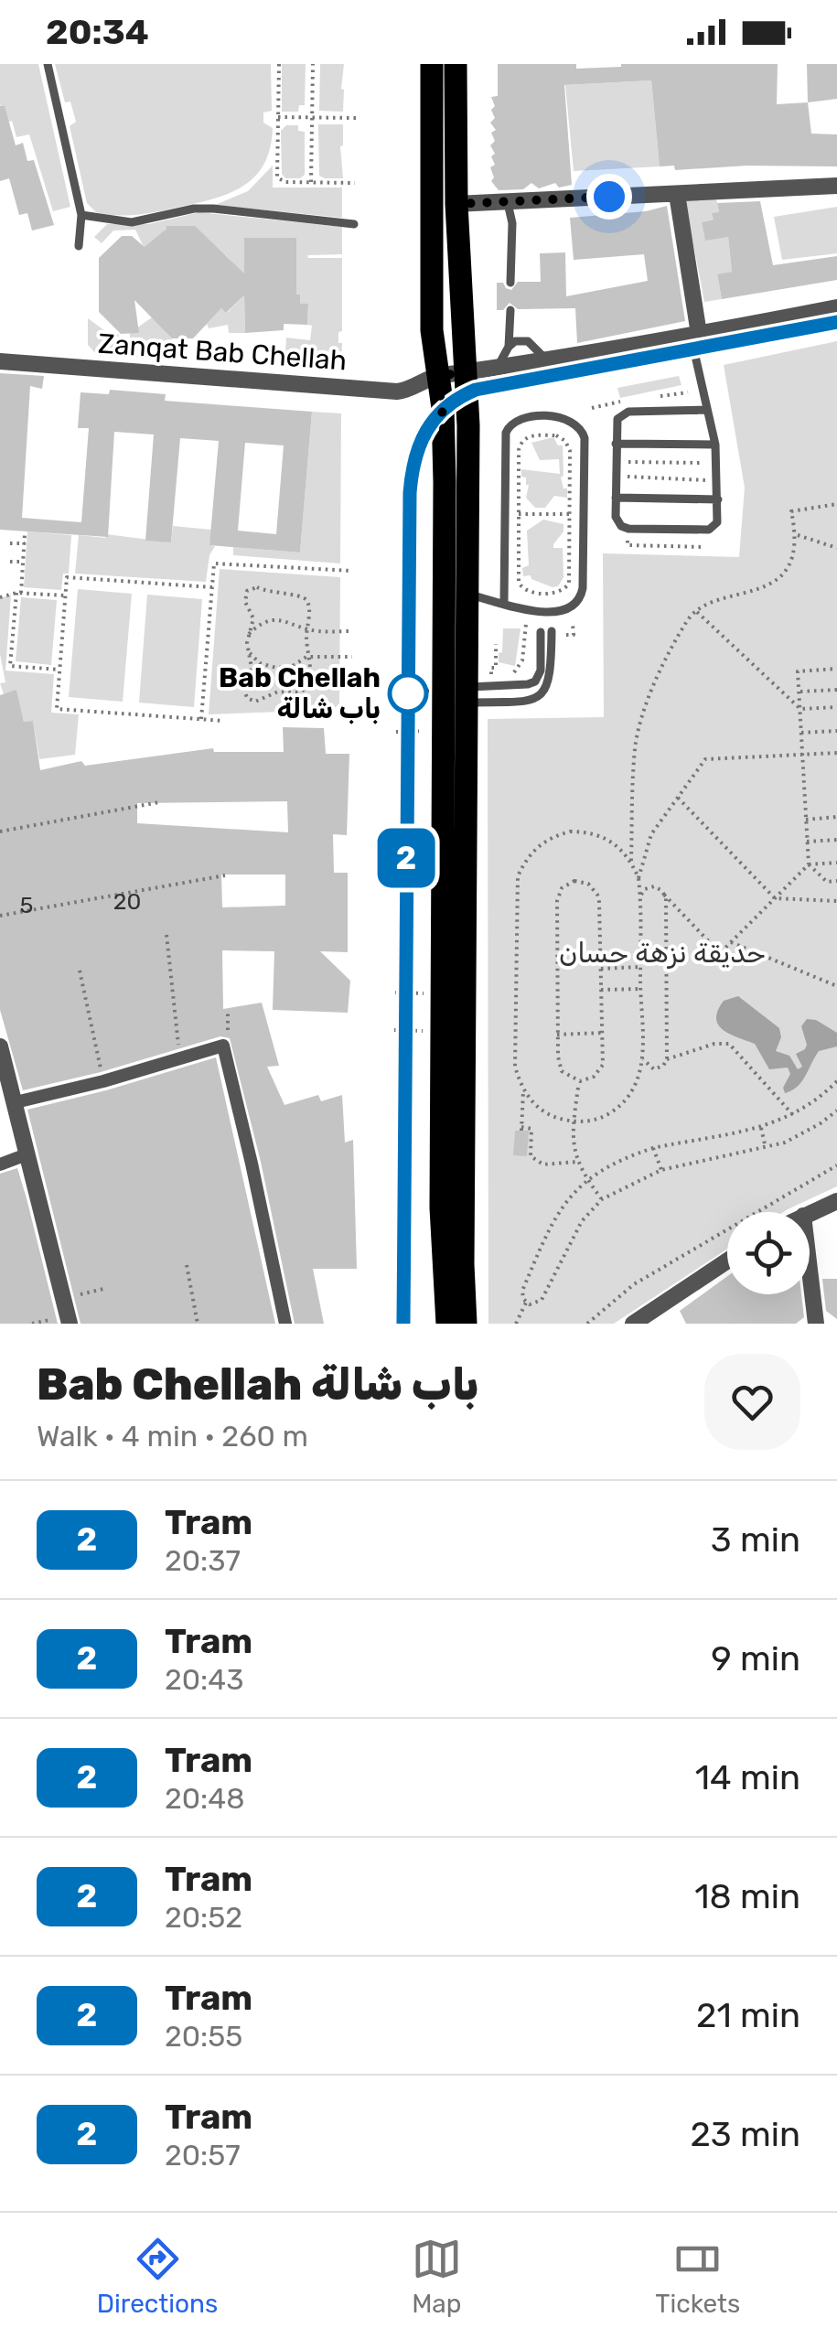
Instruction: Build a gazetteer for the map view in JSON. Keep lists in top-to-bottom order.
{
  "streets": {
    "street": ["Zanqat Bab Chellah"]
  },
  "parks": ["حديقة نزهة حسان"],
  "places": ["Bab Chellah باب شالة"],
  "lines": ["tram line 2"],
  "house_numbers": ["20", "5"],
  "page": {
    "status": "20:34",
    "on_map": "2",
    "heading": ["Bab Chellah باب شالة", "Walk · 4 min · 260 m"],
    "list": [
      {
        "mark": "2",
        "name": "Tram",
        "note": "20:37",
        "value": "3 min"
      },
      {
        "mark": "2",
        "name": "Tram",
        "note": "20:43",
        "value": "9 min"
      },
      {
        "mark": "2",
        "name": "Tram",
        "note": "20:48",
        "value": "14 min"
      },
      {
        "mark": "2",
        "name": "Tram",
        "note": "20:52",
        "value": "18 min"
      },
      {
        "mark": "2",
        "name": "Tram",
        "note": "20:55",
        "value": "21 min"
      },
      {
        "mark": "2",
        "name": "Tram",
        "note": "20:57",
        "value": "23 min"
      }
    ],
    "tabs": ["Directions", "Map", "Tickets"]
  }
}
